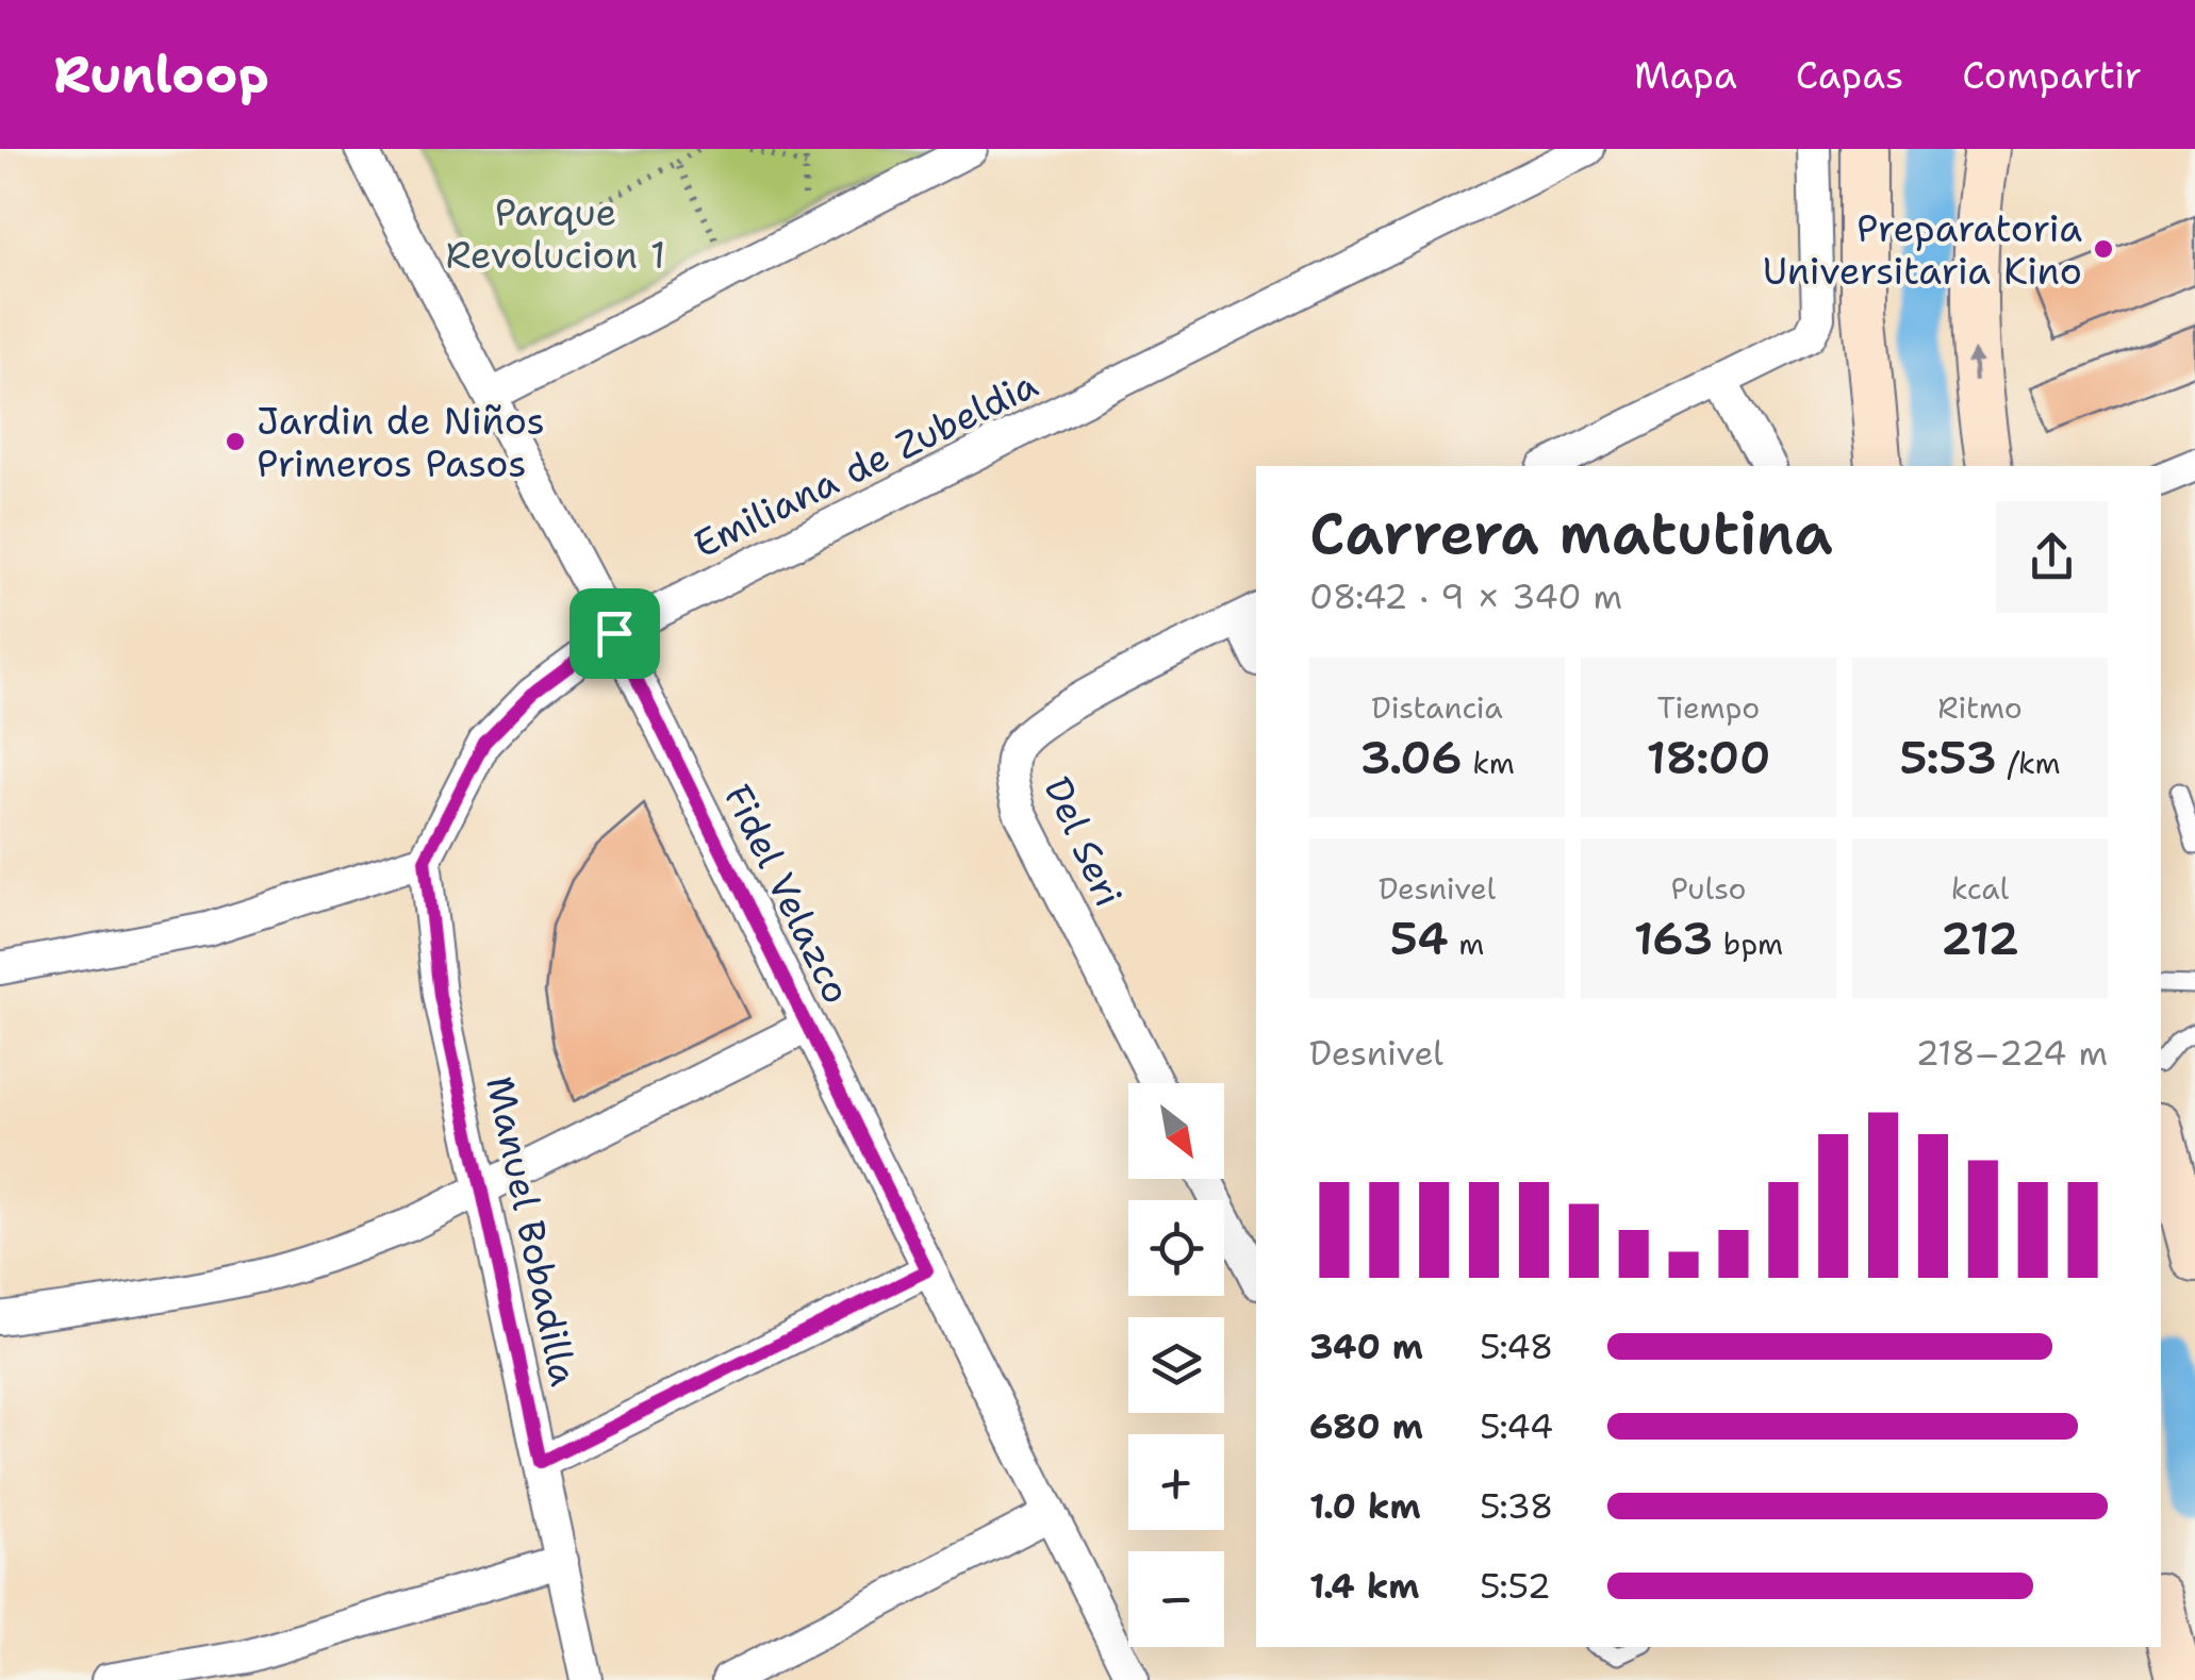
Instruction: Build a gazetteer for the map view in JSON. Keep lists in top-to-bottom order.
{
  "streets": {
    "street": [
      "Emiliana de Zubeldia",
      "Del Seri",
      "Fidel Velazco",
      "Manuel Bobadilla"
    ]
  },
  "crossings": [
    ["Emiliana de Zubeldia", "Fidel Velazco"],
    ["Emiliana de Zubeldia", "Manuel Bobadilla"]
  ],
  "parks": ["Parque Revolucion 1"],
  "places": ["Preparatoria Universitaria Kino", "Jardin de Niños Primeros Pasos"],
  "north": "bottom right",
  "page": {
    "header": "Runloop",
    "nav": ["Mapa", "Capas", "Compartir"],
    "heading": ["Carrera matutina", "08:42 · 9 × 340 m"],
    "stats": [
      ["Distancia", "3.06 km"],
      ["Tiempo", "18:00"],
      ["Ritmo", "5:53 /km"],
      ["Desnivel", "54 m"],
      ["Pulso", "163 bpm"],
      ["kcal", "212"]
    ],
    "chart": ["Desnivel", "218–224 m"],
    "map_buttons": ["+", "−"],
    "list": [
      {
        "name": "340 m",
        "note": "5:48"
      },
      {
        "name": "680 m",
        "note": "5:44"
      },
      {
        "name": "1.0 km",
        "note": "5:38"
      },
      {
        "name": "1.4 km",
        "note": "5:52"
      }
    ]
  }
}
